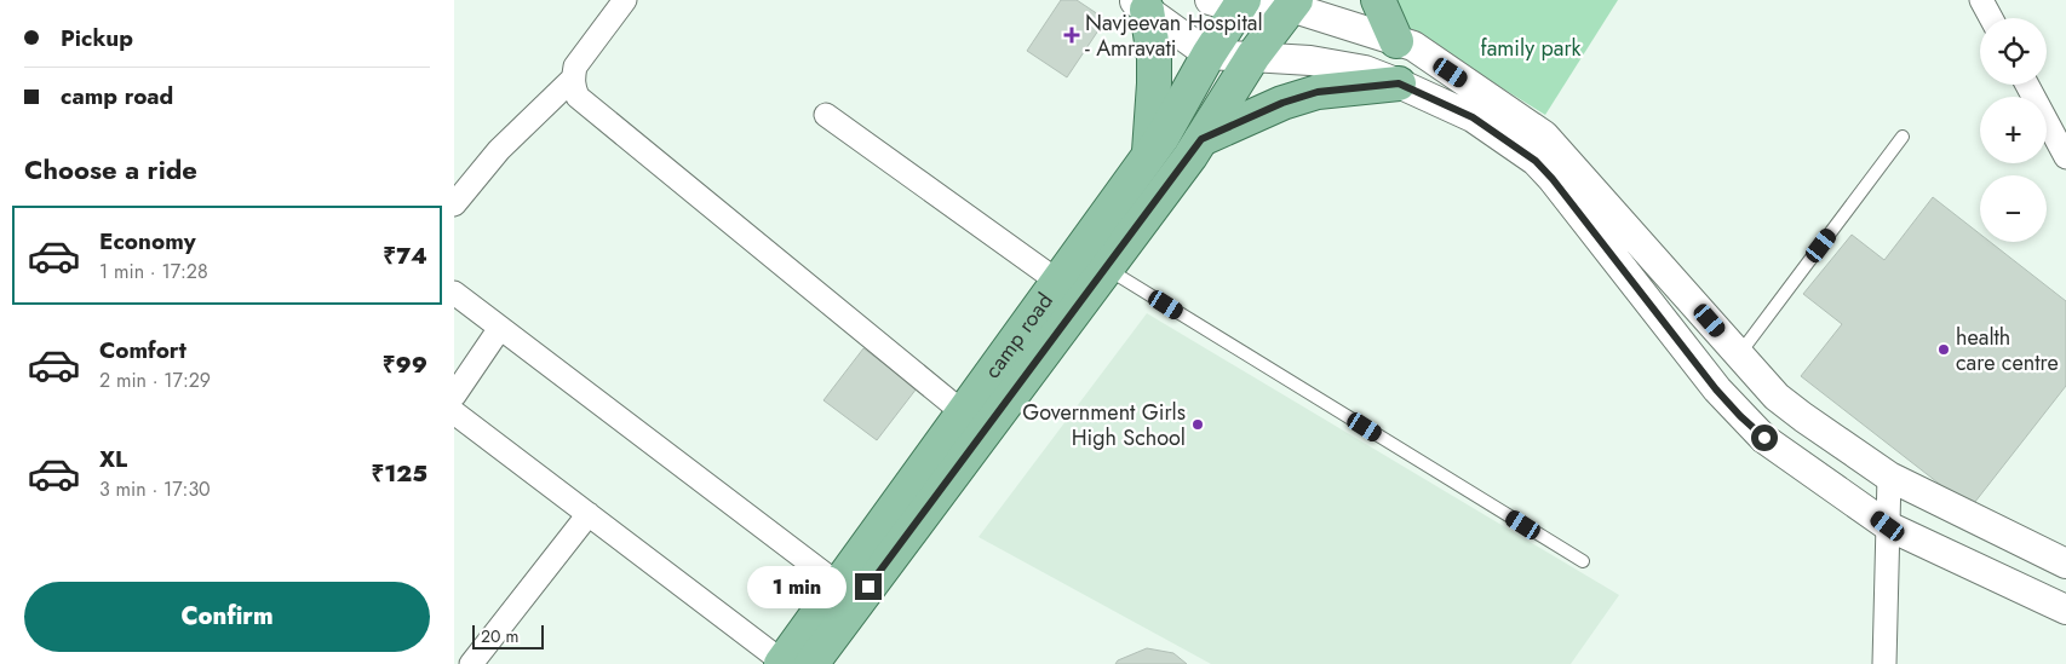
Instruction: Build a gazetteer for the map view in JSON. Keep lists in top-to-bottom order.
{
  "streets": {
    "main road": ["camp road"]
  },
  "parks": ["family park"],
  "places": {
    "health": ["Navjeevan Hospital - Amravati"],
    "other": ["health care centre", "Government Girls High School"]
  },
  "scale_bar": "20 m",
  "page": {
    "banner": ["Pickup", "camp road"],
    "map_buttons": ["+", "−"],
    "heading": "Choose a ride",
    "list": [
      {
        "name": "Economy",
        "note": "1 min · 17:28",
        "value": "₹74"
      },
      {
        "name": "Comfort",
        "note": "2 min · 17:29",
        "value": "₹99"
      },
      {
        "name": "XL",
        "note": "3 min · 17:30",
        "value": "₹125"
      }
    ],
    "bubble": "1 min",
    "buttons": "Confirm",
    "scale": "20 m"
  }
}
